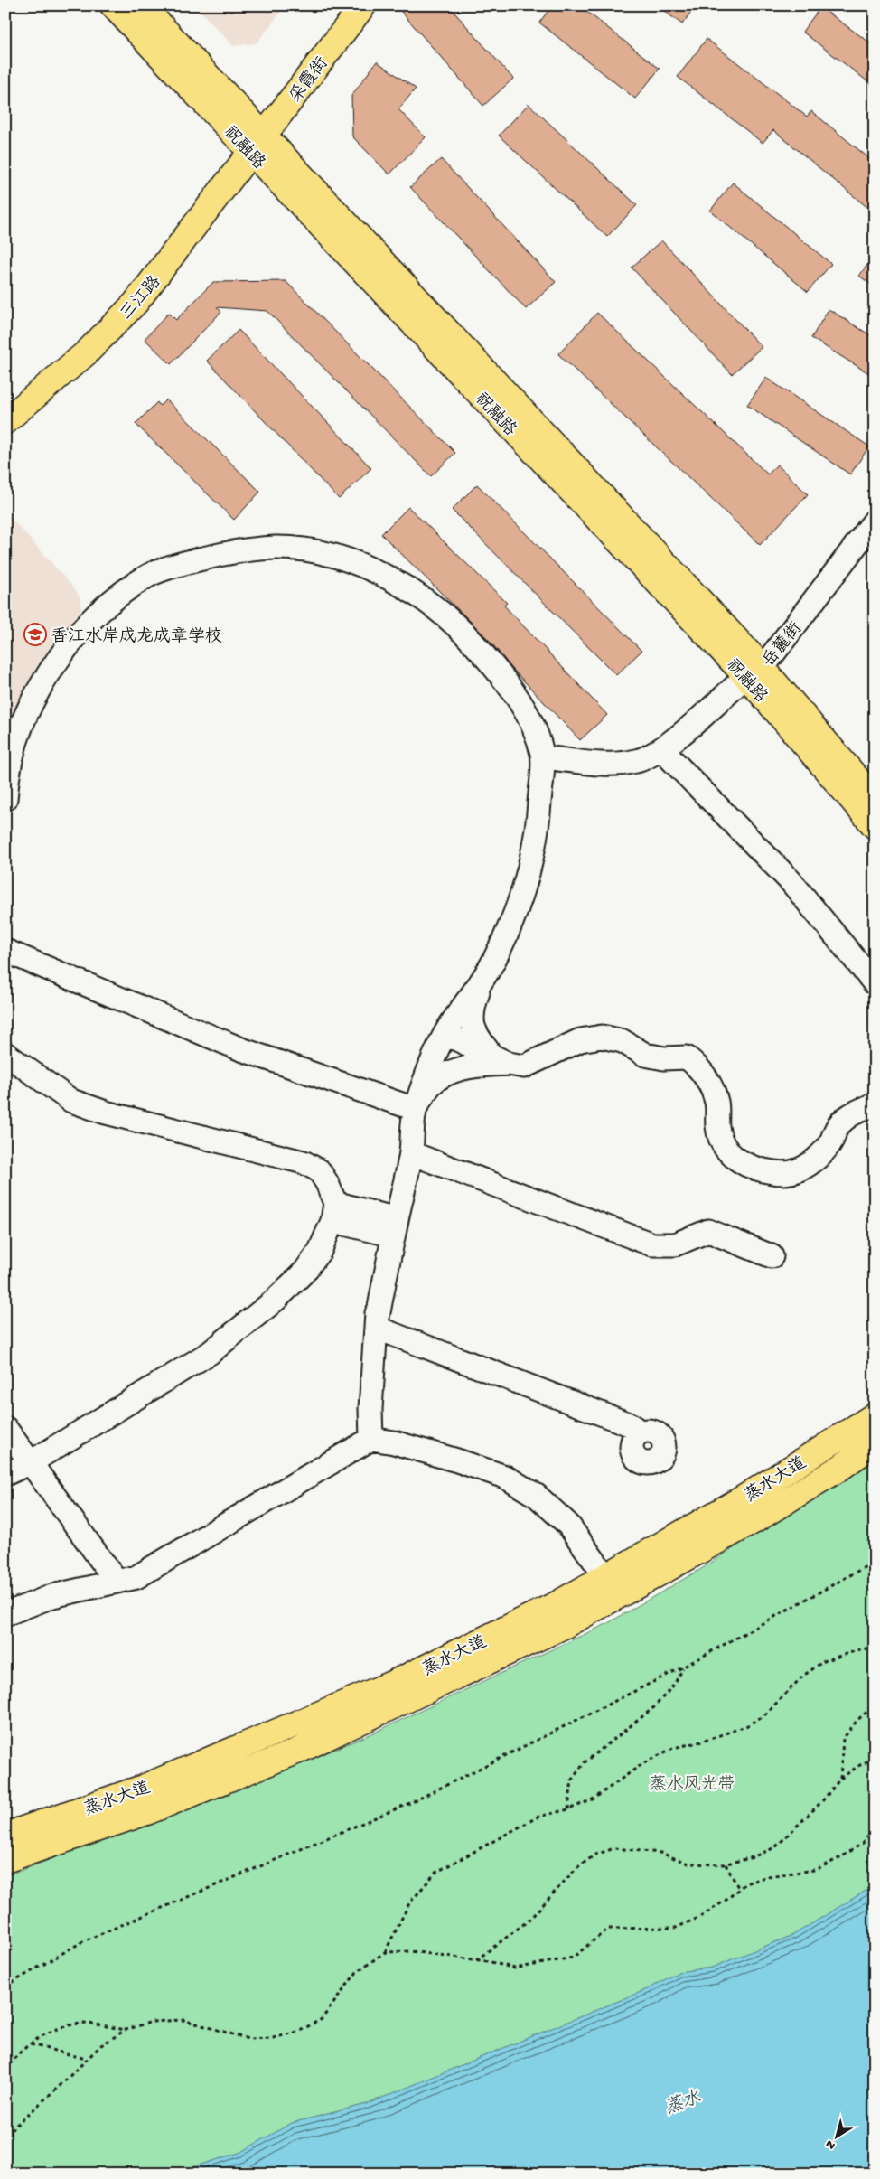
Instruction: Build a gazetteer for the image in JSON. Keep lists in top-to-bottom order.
{
  "streets": {
    "main road": [
      "采霞街",
      "祝融路",
      "三江路",
      "蒸水大道"
    ],
    "street": ["岳麓街"]
  },
  "crossings": [
    ["采霞街", "祝融路"],
    ["采霞街", "三江路"],
    ["祝融路", "三江路"],
    ["祝融路", "岳麓街"]
  ],
  "water": ["蒸水"],
  "parks": ["蒸水风光带"],
  "places": {
    "school or university": ["香江水岸成龙成章学校"]
  },
  "north": "bottom left"
}
